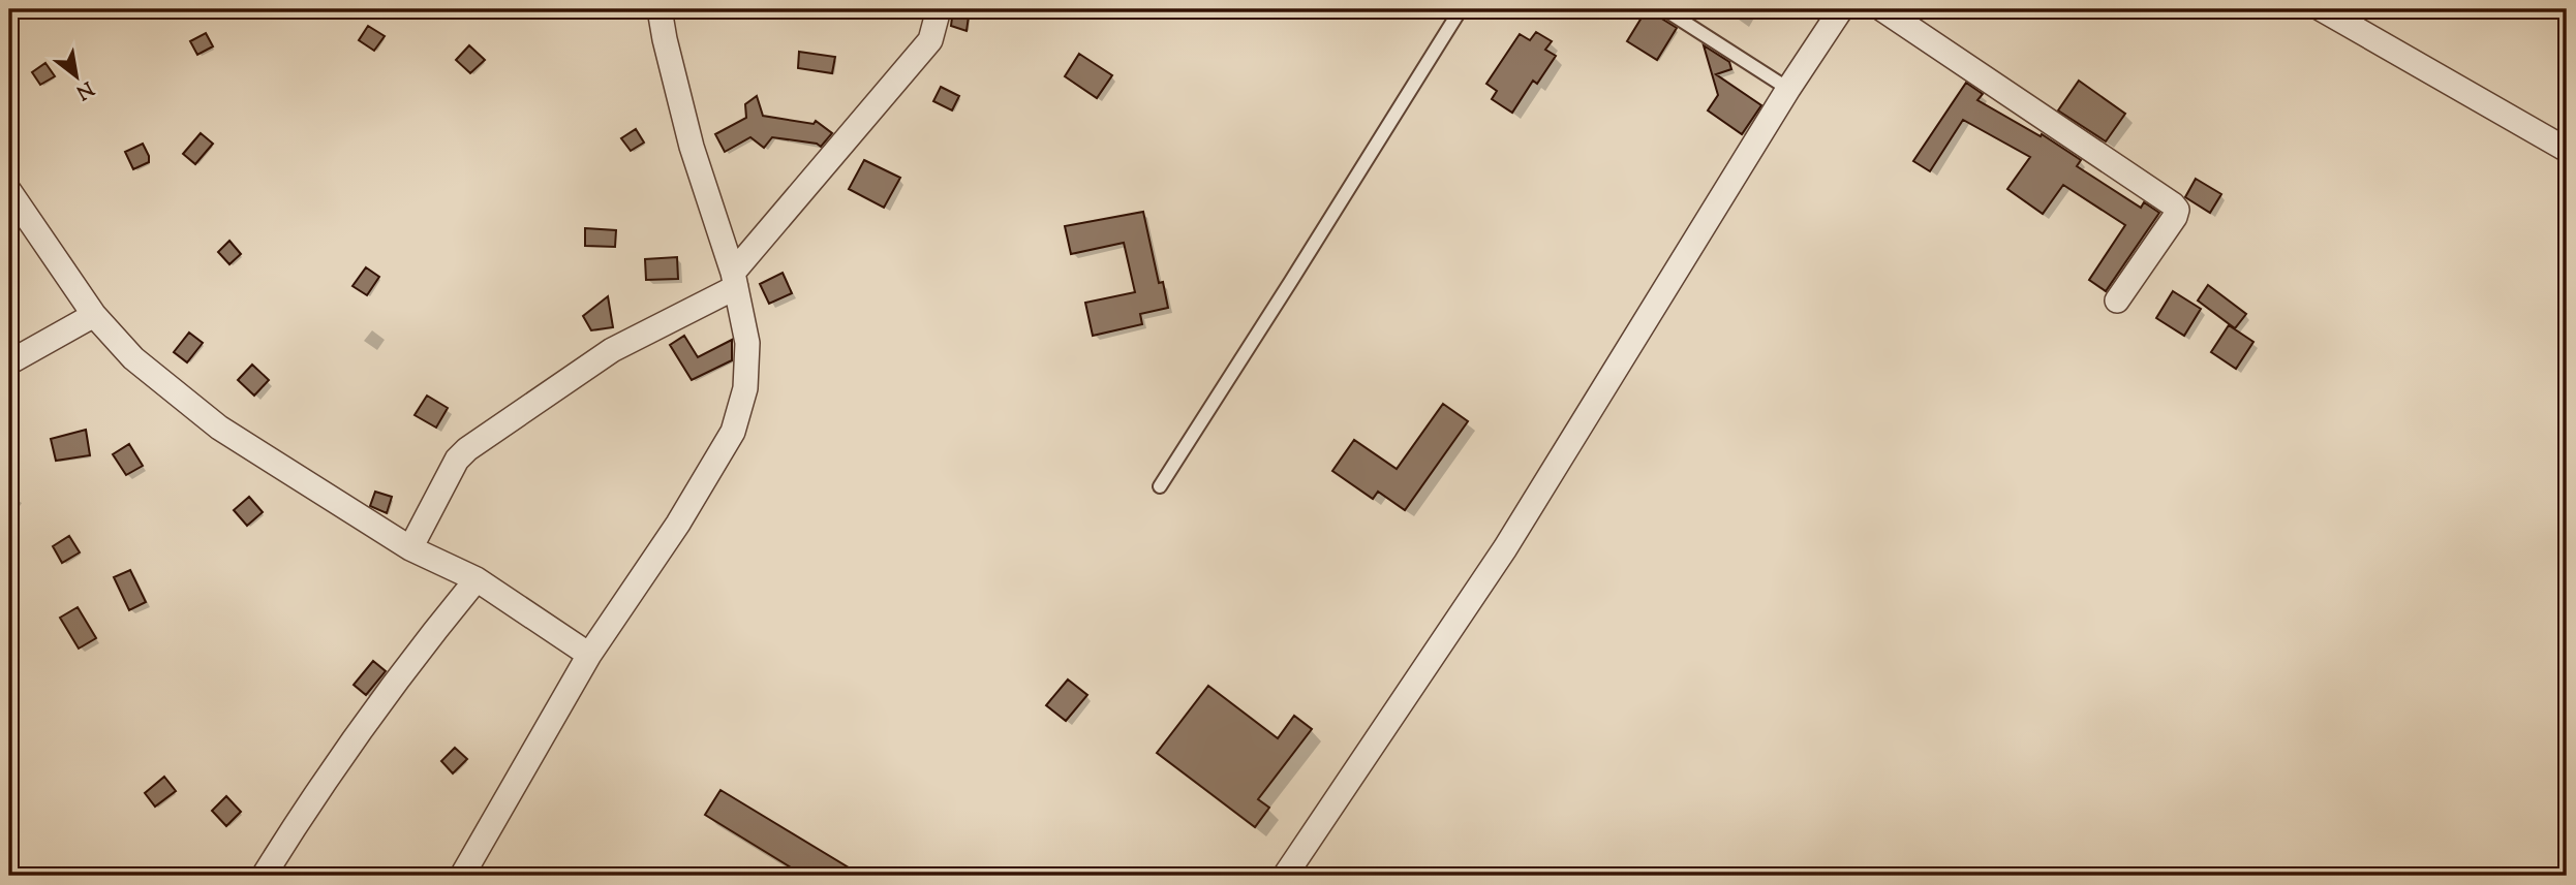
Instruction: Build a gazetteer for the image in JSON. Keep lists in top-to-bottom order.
{
  "north": "bottom right"
}
